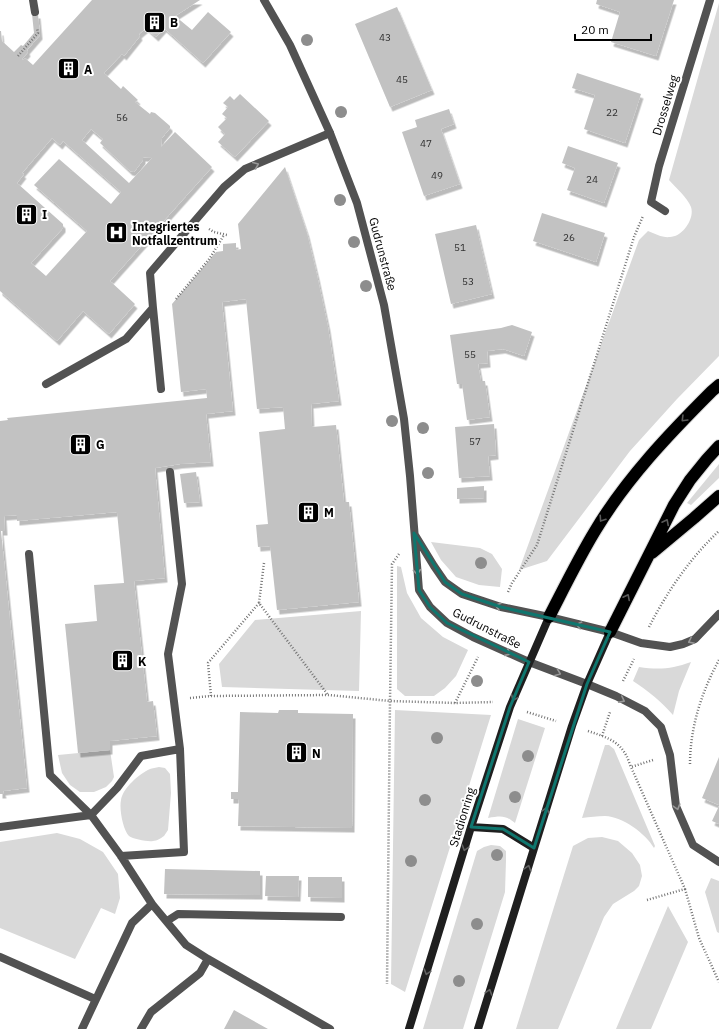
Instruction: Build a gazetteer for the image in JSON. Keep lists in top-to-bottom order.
{
  "streets": {
    "main road": ["Stadionring"],
    "street": ["Drosselweg", "Gudrunstraße"]
  },
  "crossings": [
    ["Gudrunstraße", "Stadionring"]
  ],
  "places": {
    "building": [
      "B",
      "A",
      "I",
      "G",
      "M",
      "K",
      "N"
    ],
    "hospital": ["Integriertes Notfallzentrum"]
  },
  "house_numbers": [
    "43",
    "45",
    "22",
    "56",
    "47",
    "49",
    "24",
    "26",
    "51",
    "53",
    "55",
    "57"
  ],
  "scale_bar": "20 m"
}
